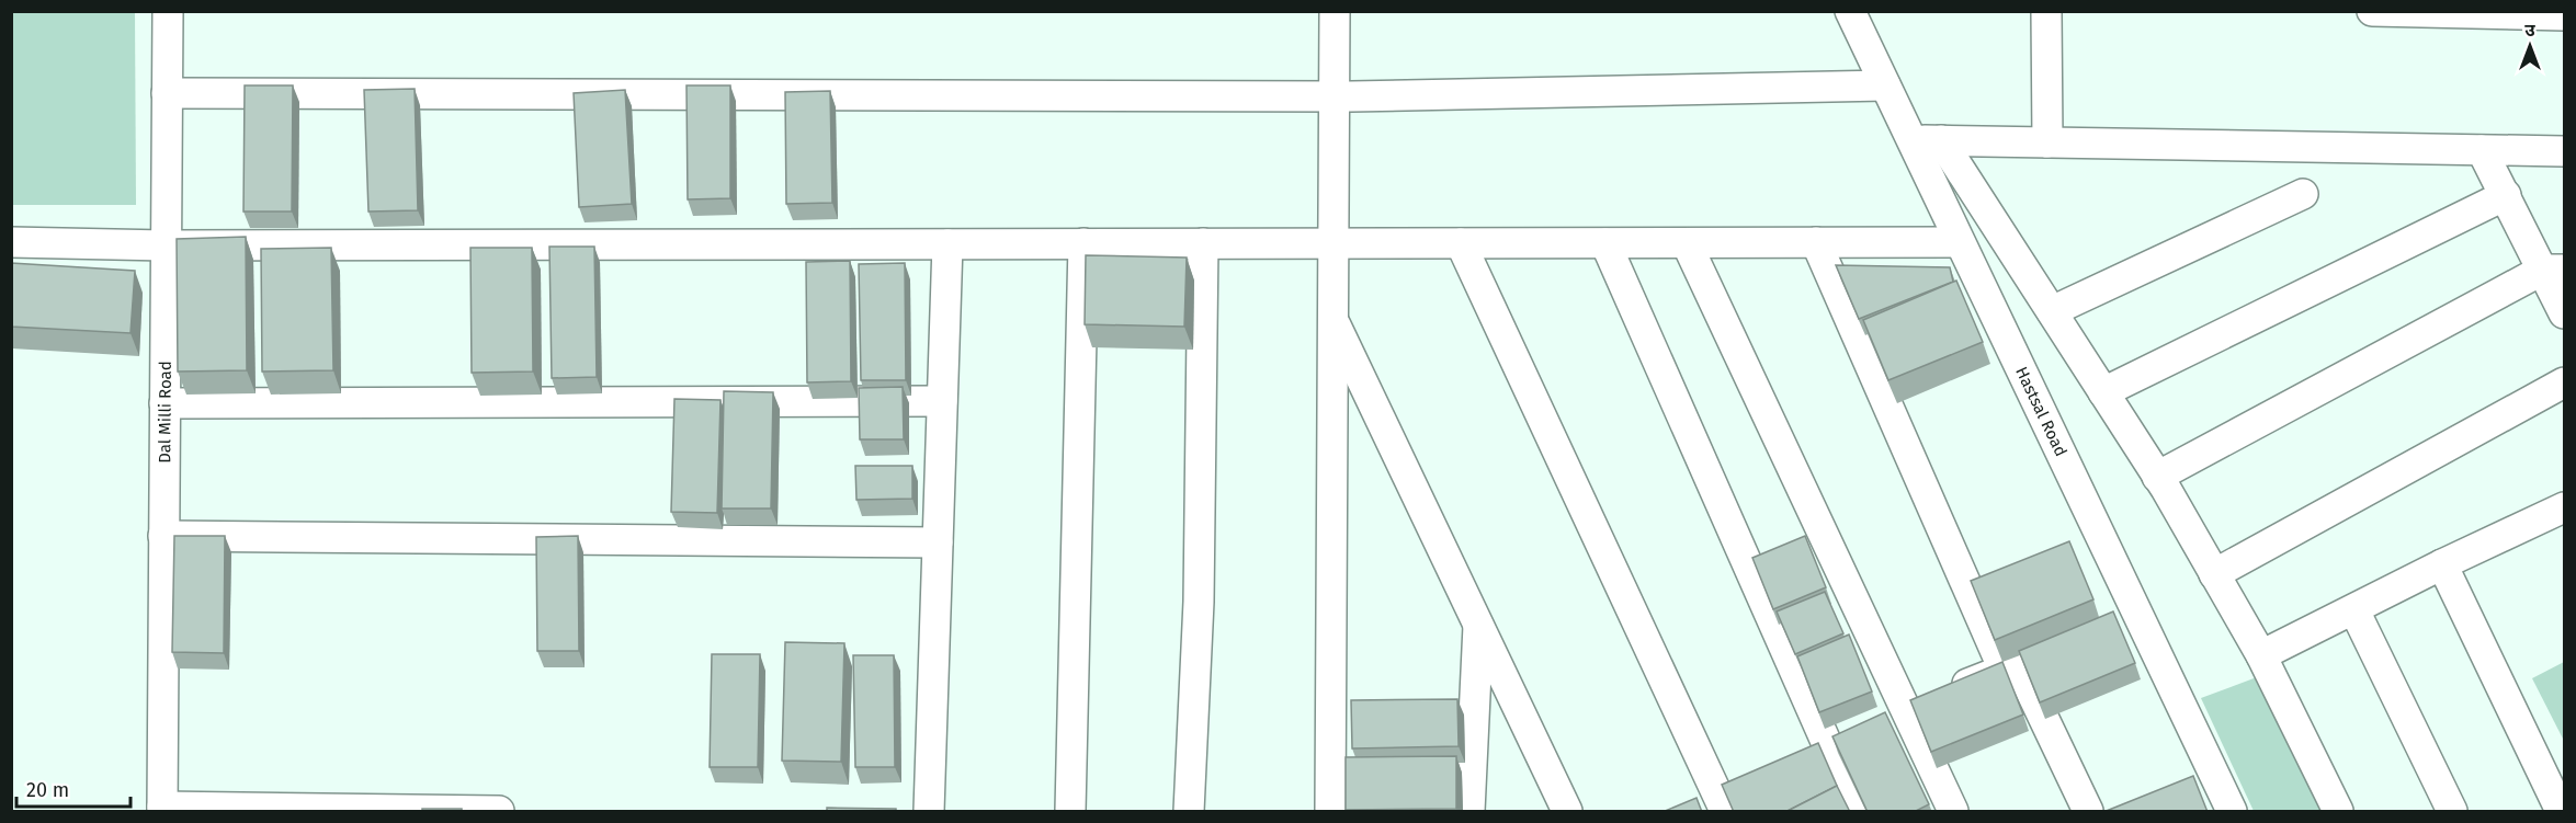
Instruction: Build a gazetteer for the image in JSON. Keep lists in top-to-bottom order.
{
  "streets": {
    "street": ["Dal Milli Road", "Hastsal Road"]
  },
  "scale_bar": "20 m",
  "north": "top"
}
